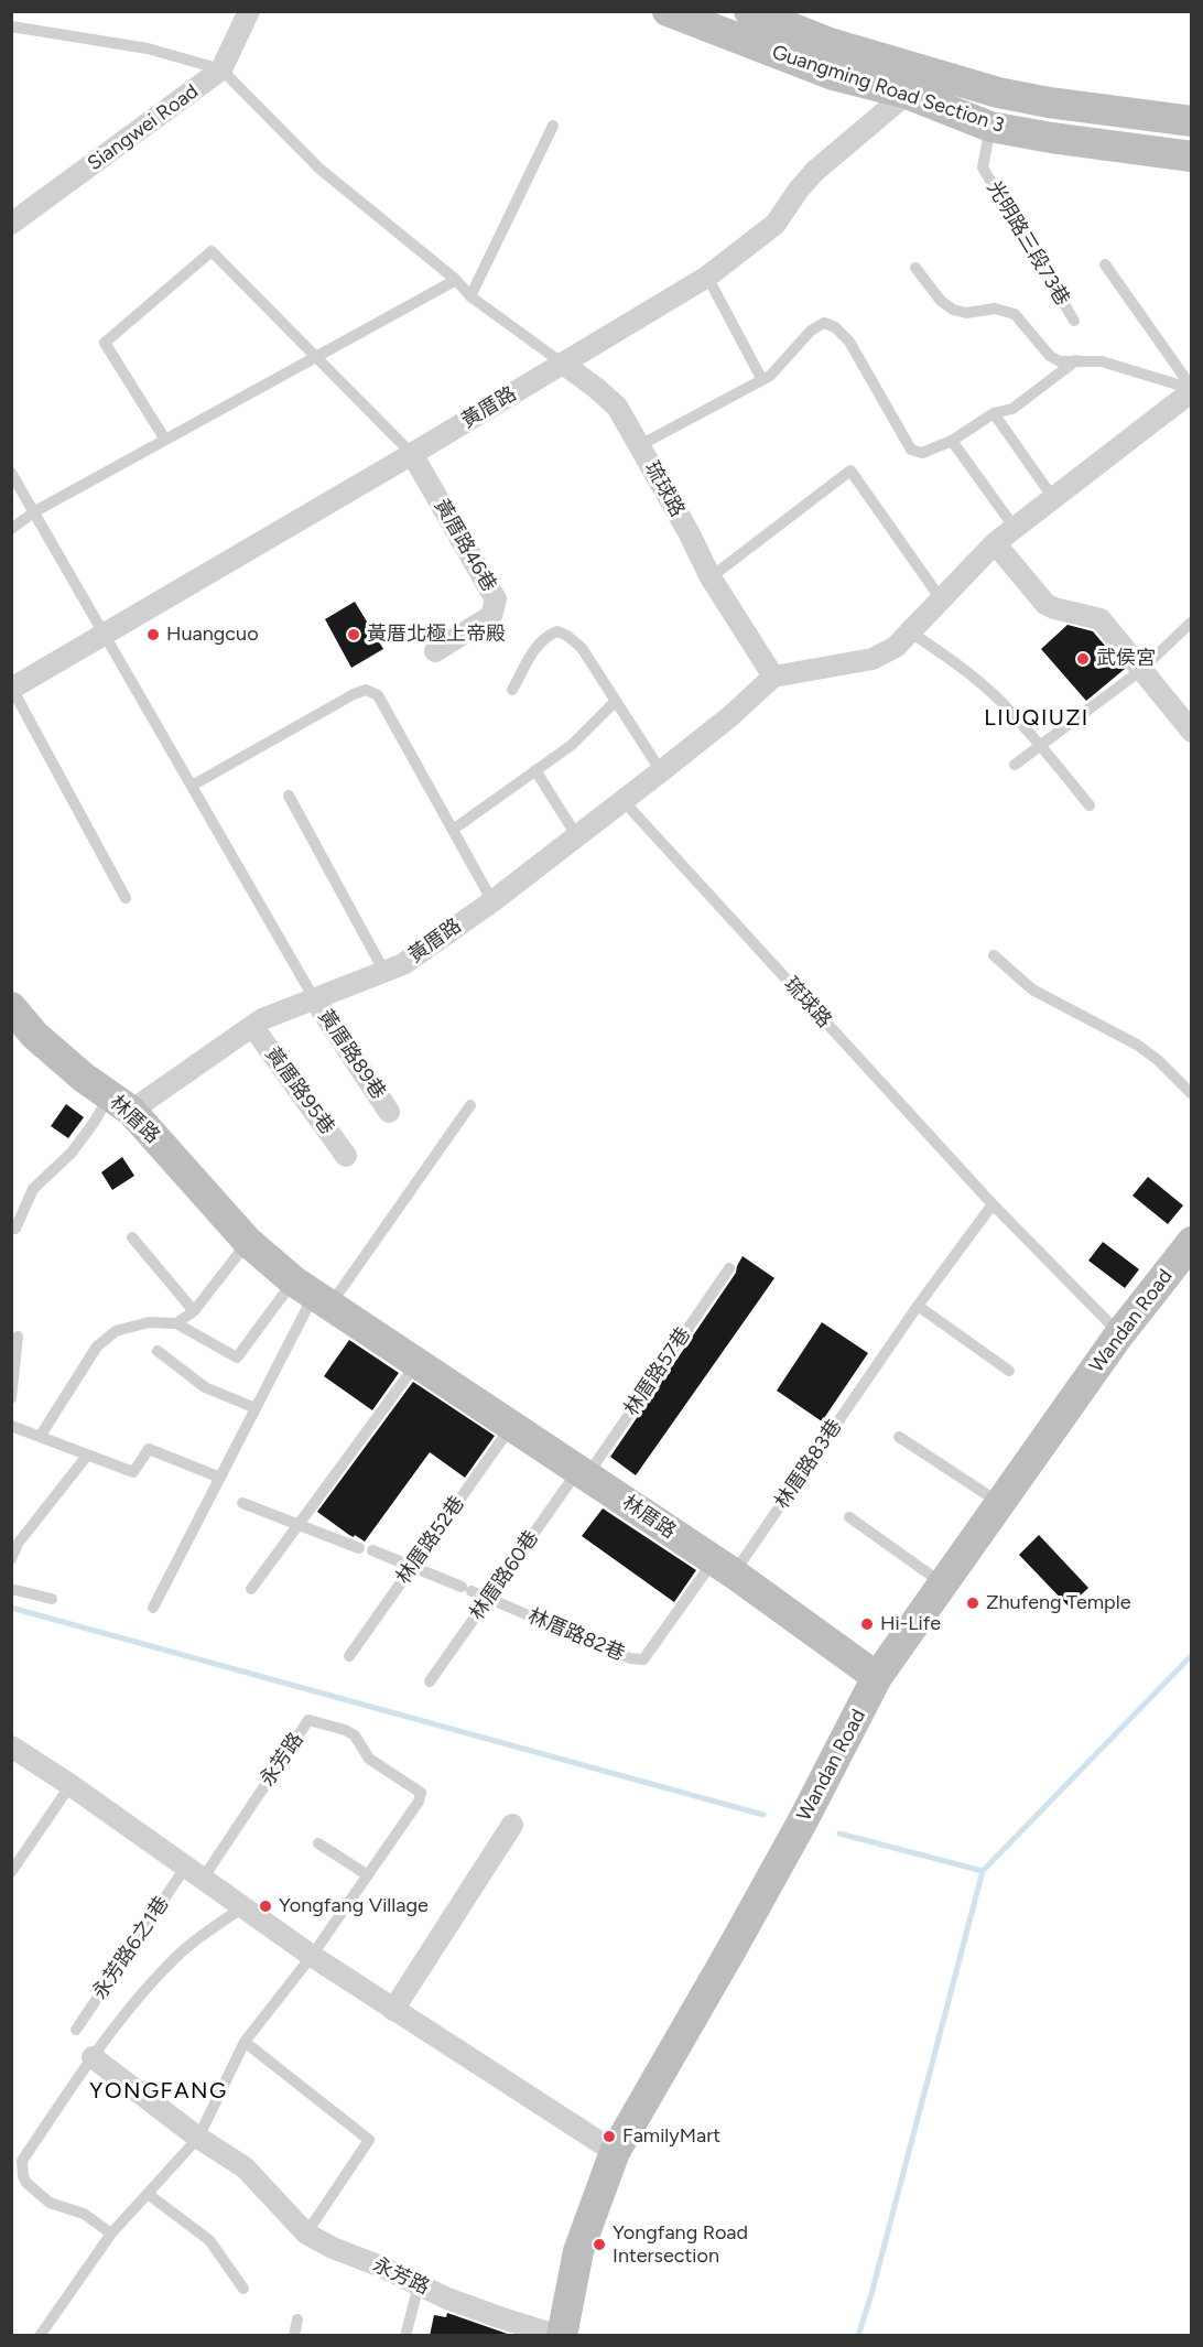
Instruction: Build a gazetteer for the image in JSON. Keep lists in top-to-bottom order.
{
  "streets": {
    "street": [
      "Guangming Road Section 3",
      "Siangwei Road",
      "黃厝路",
      "琉球路",
      "黃厝路46巷",
      "黃厝路89巷",
      "黃厝路95巷",
      "林厝路",
      "Wandan Road",
      "永芳路"
    ],
    "lane": [
      "光明路三段73巷",
      "林厝路57巷",
      "林厝路83巷",
      "林厝路52巷",
      "林厝路60巷",
      "林厝路82巷",
      "永芳路6之1巷"
    ]
  },
  "crossings": [
    ["Guangming Road Section 3", "光明路三段73巷"],
    ["Guangming Road Section 3", "黃厝路"],
    ["黃厝路", "琉球路"],
    ["黃厝路", "黃厝路46巷"],
    ["黃厝路", "黃厝路89巷"],
    ["黃厝路", "黃厝路95巷"],
    ["黃厝路", "林厝路"],
    ["琉球路", "Wandan Road"],
    ["林厝路", "Wandan Road"],
    ["林厝路", "林厝路57巷"],
    ["林厝路", "林厝路83巷"],
    ["林厝路", "林厝路52巷"],
    ["林厝路", "林厝路60巷"],
    ["林厝路", "林厝路82巷"],
    ["Wandan Road", "永芳路"],
    ["林厝路57巷", "林厝路60巷"],
    ["林厝路83巷", "林厝路82巷"],
    ["林厝路52巷", "林厝路82巷"],
    ["林厝路60巷", "林厝路82巷"],
    ["永芳路", "永芳路6之1巷"]
  ],
  "districts": ["LIUQIUZI", "YONGFANG"],
  "places": [
    "Huangcuo",
    "黃厝北極上帝殿",
    "武侯宮",
    "Zhufeng Temple",
    "Hi-Life",
    "Yongfang Village",
    "FamilyMart",
    "Yongfang Road Intersection"
  ]
}
